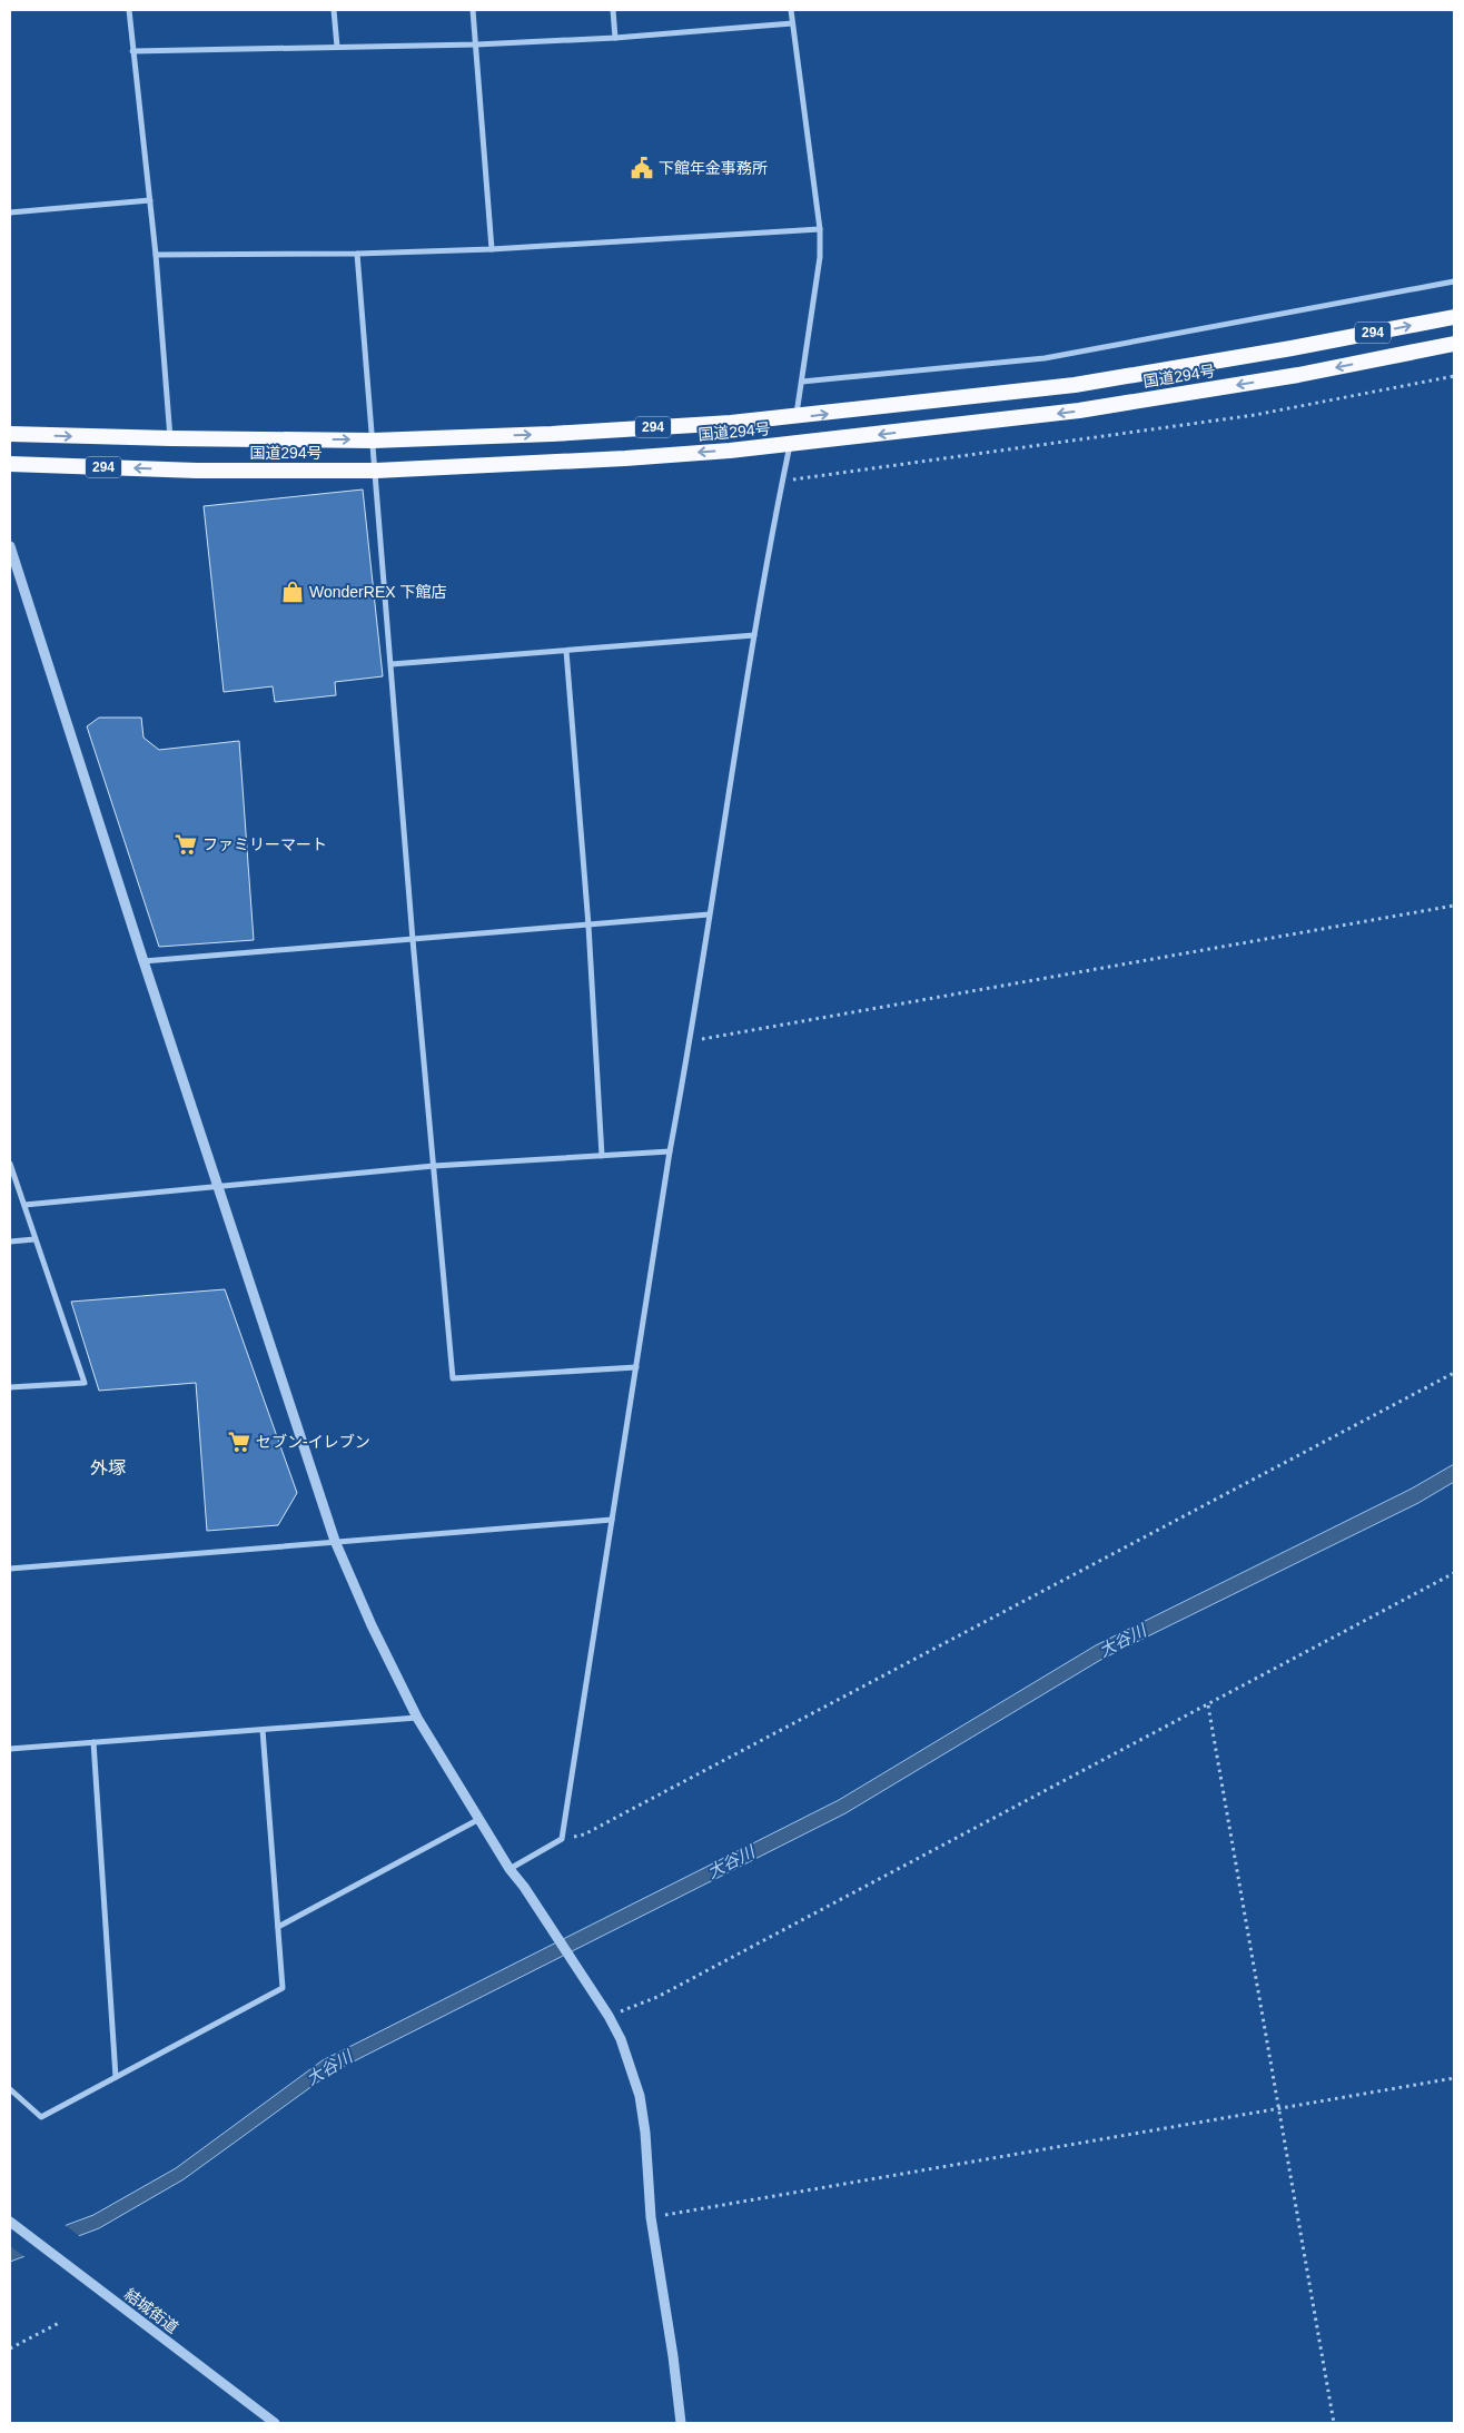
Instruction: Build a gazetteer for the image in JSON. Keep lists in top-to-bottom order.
{
  "streets": {
    "highway": ["294", "国道294号"],
    "street": ["結城街道"]
  },
  "districts": ["外塚"],
  "water": ["大谷川"],
  "places": {
    "public building": ["下館年金事務所"],
    "shop": ["WonderREX 下館店"],
    "supermarket": ["ファミリーマート", "セブン-イレブン"]
  }
}
